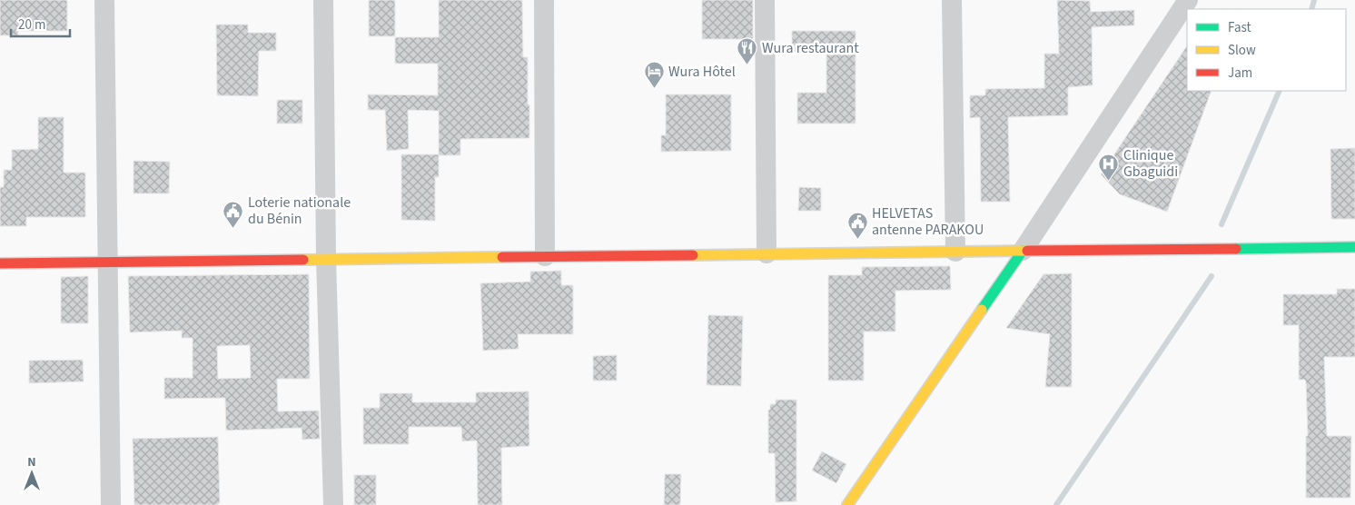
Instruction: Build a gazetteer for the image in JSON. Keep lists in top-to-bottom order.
{
  "places": {
    "restaurant": ["Wura restaurant"],
    "hotel": ["Wura Hôtel"],
    "hospital": ["Clinique Gbaguidi"],
    "public building": ["Loterie nationale du Bénin", "HELVETAS antenne PARAKOU"]
  },
  "legend": ["Fast", "Slow", "Jam"],
  "scale_bar": "20 m",
  "north": "top"
}
